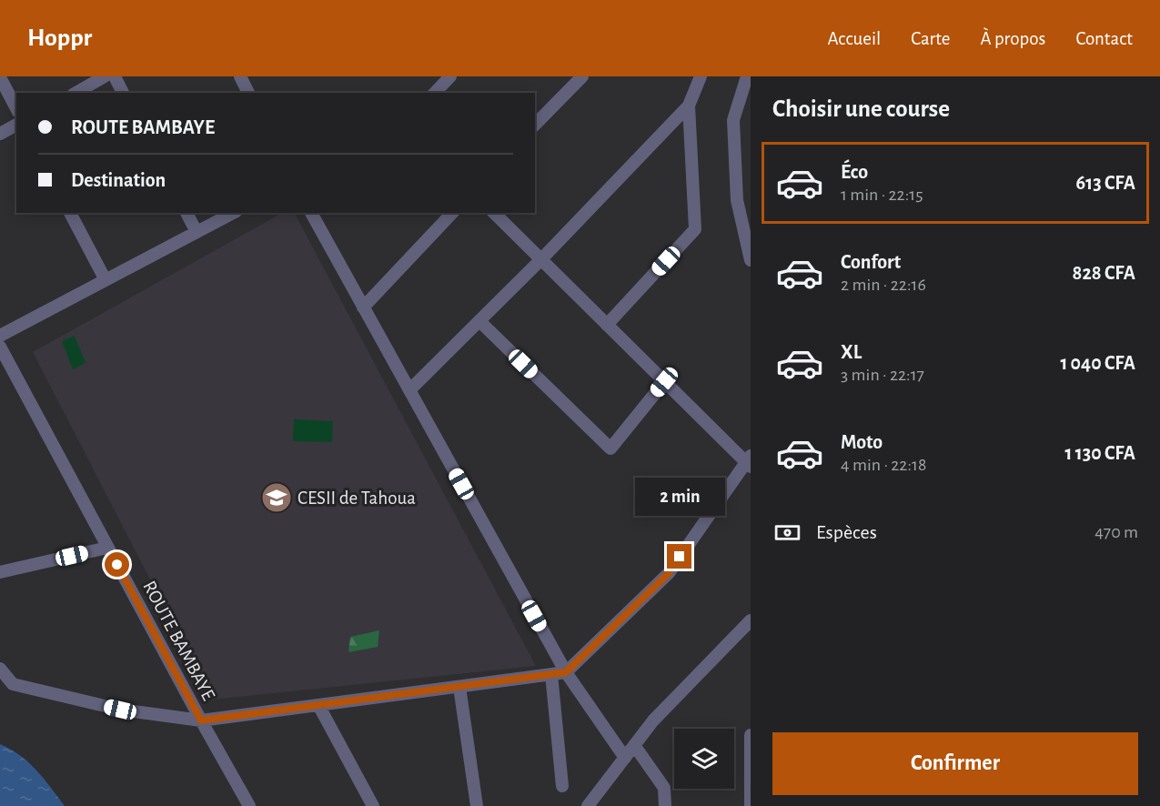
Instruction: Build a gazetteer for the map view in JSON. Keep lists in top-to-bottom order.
{
  "streets": {
    "street": ["ROUTE BAMBAYE"]
  },
  "places": {
    "school or university": ["CESII de Tahoua"]
  },
  "page": {
    "header": "Hoppr",
    "nav": [
      "Accueil",
      "Carte",
      "À propos",
      "Contact"
    ],
    "heading": "Choisir une course",
    "banner": ["ROUTE BAMBAYE", "Destination"],
    "list": [
      {
        "name": "Éco",
        "note": "1 min · 22:15",
        "value": "613 CFA"
      },
      {
        "name": "Confort",
        "note": "2 min · 22:16",
        "value": "828 CFA"
      },
      {
        "name": "XL",
        "note": "3 min · 22:17",
        "value": "1 040 CFA"
      },
      {
        "name": "Moto",
        "note": "4 min · 22:18",
        "value": "1 130 CFA"
      }
    ],
    "bubble": "2 min",
    "pay": ["Espèces", "470 m"],
    "buttons": "Confirmer"
  }
}
